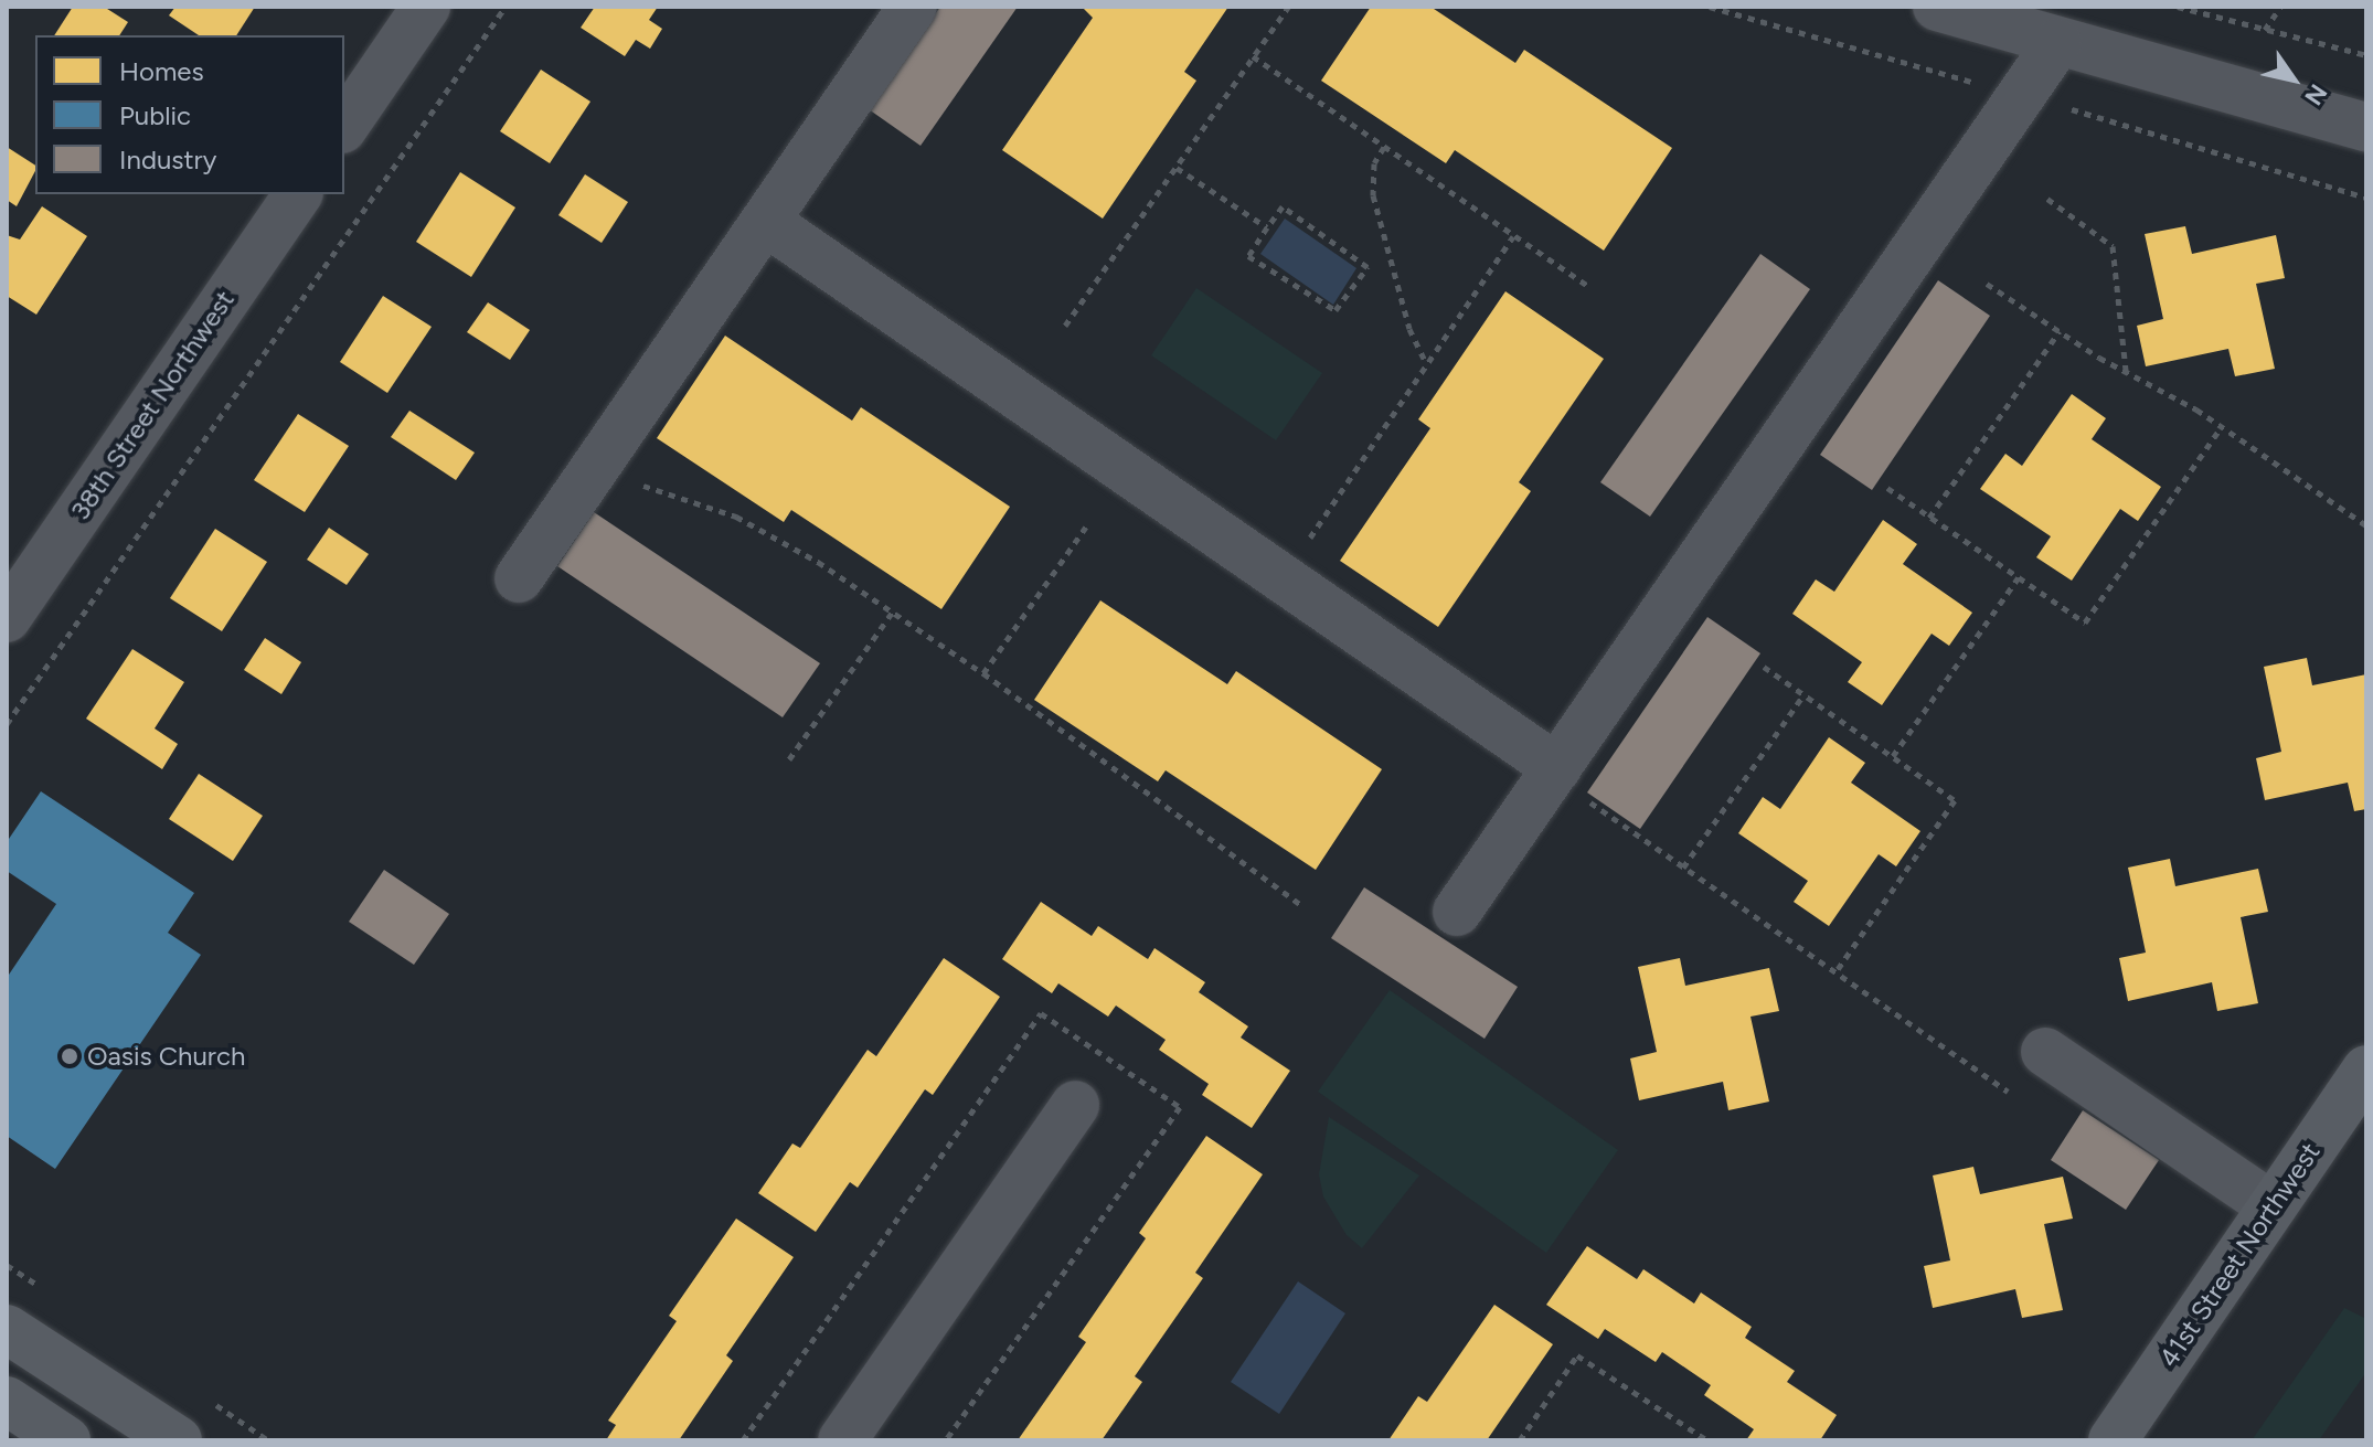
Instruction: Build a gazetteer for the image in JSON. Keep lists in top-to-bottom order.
{
  "streets": {
    "main road": ["41st Street Northwest"],
    "street": ["38th Street Northwest"]
  },
  "places": ["Oasis Church"],
  "legend": ["Homes", "Public", "Industry"],
  "north": "bottom right"
}
